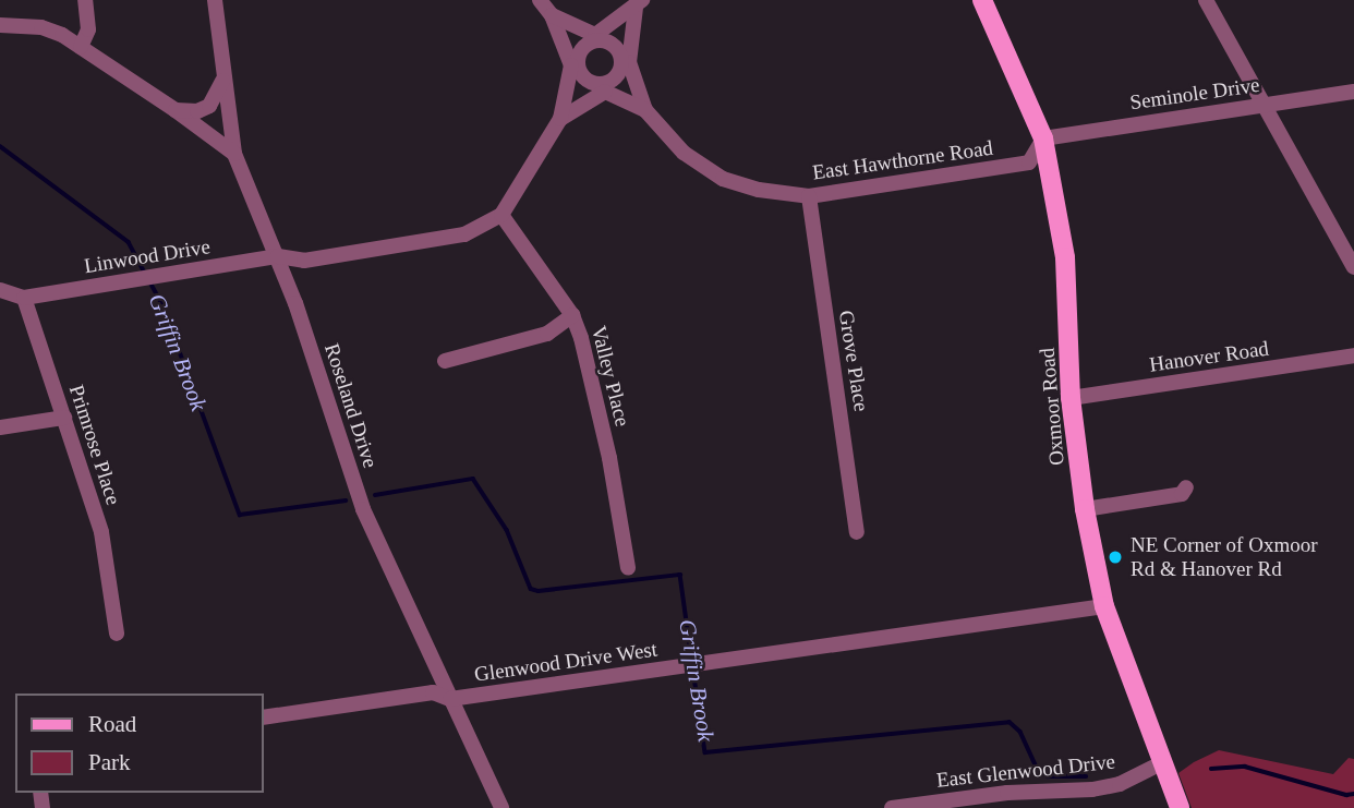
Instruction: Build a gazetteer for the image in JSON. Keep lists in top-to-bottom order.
{
  "streets": {
    "main road": ["Oxmoor Road"],
    "street": [
      "Seminole Drive",
      "East Hawthorne Road",
      "Linwood Drive",
      "Hanover Road",
      "Grove Place",
      "Valley Place",
      "Roseland Drive",
      "Primrose Place",
      "Glenwood Drive West",
      "East Glenwood Drive"
    ]
  },
  "crossings": [
    ["Seminole Drive", "East Hawthorne Road"],
    ["Seminole Drive", "Oxmoor Road"],
    ["East Hawthorne Road", "Grove Place"],
    ["East Hawthorne Road", "Oxmoor Road"],
    ["Linwood Drive", "Valley Place"],
    ["Linwood Drive", "Roseland Drive"],
    ["Linwood Drive", "Primrose Place"],
    ["Hanover Road", "Oxmoor Road"],
    ["Roseland Drive", "Glenwood Drive West"],
    ["Oxmoor Road", "Glenwood Drive West"],
    ["Oxmoor Road", "East Glenwood Drive"]
  ],
  "water": ["Griffin Brook"],
  "places": ["NE Corner of Oxmoor Rd & Hanover Rd"],
  "legend": ["Road", "Park"]
}
